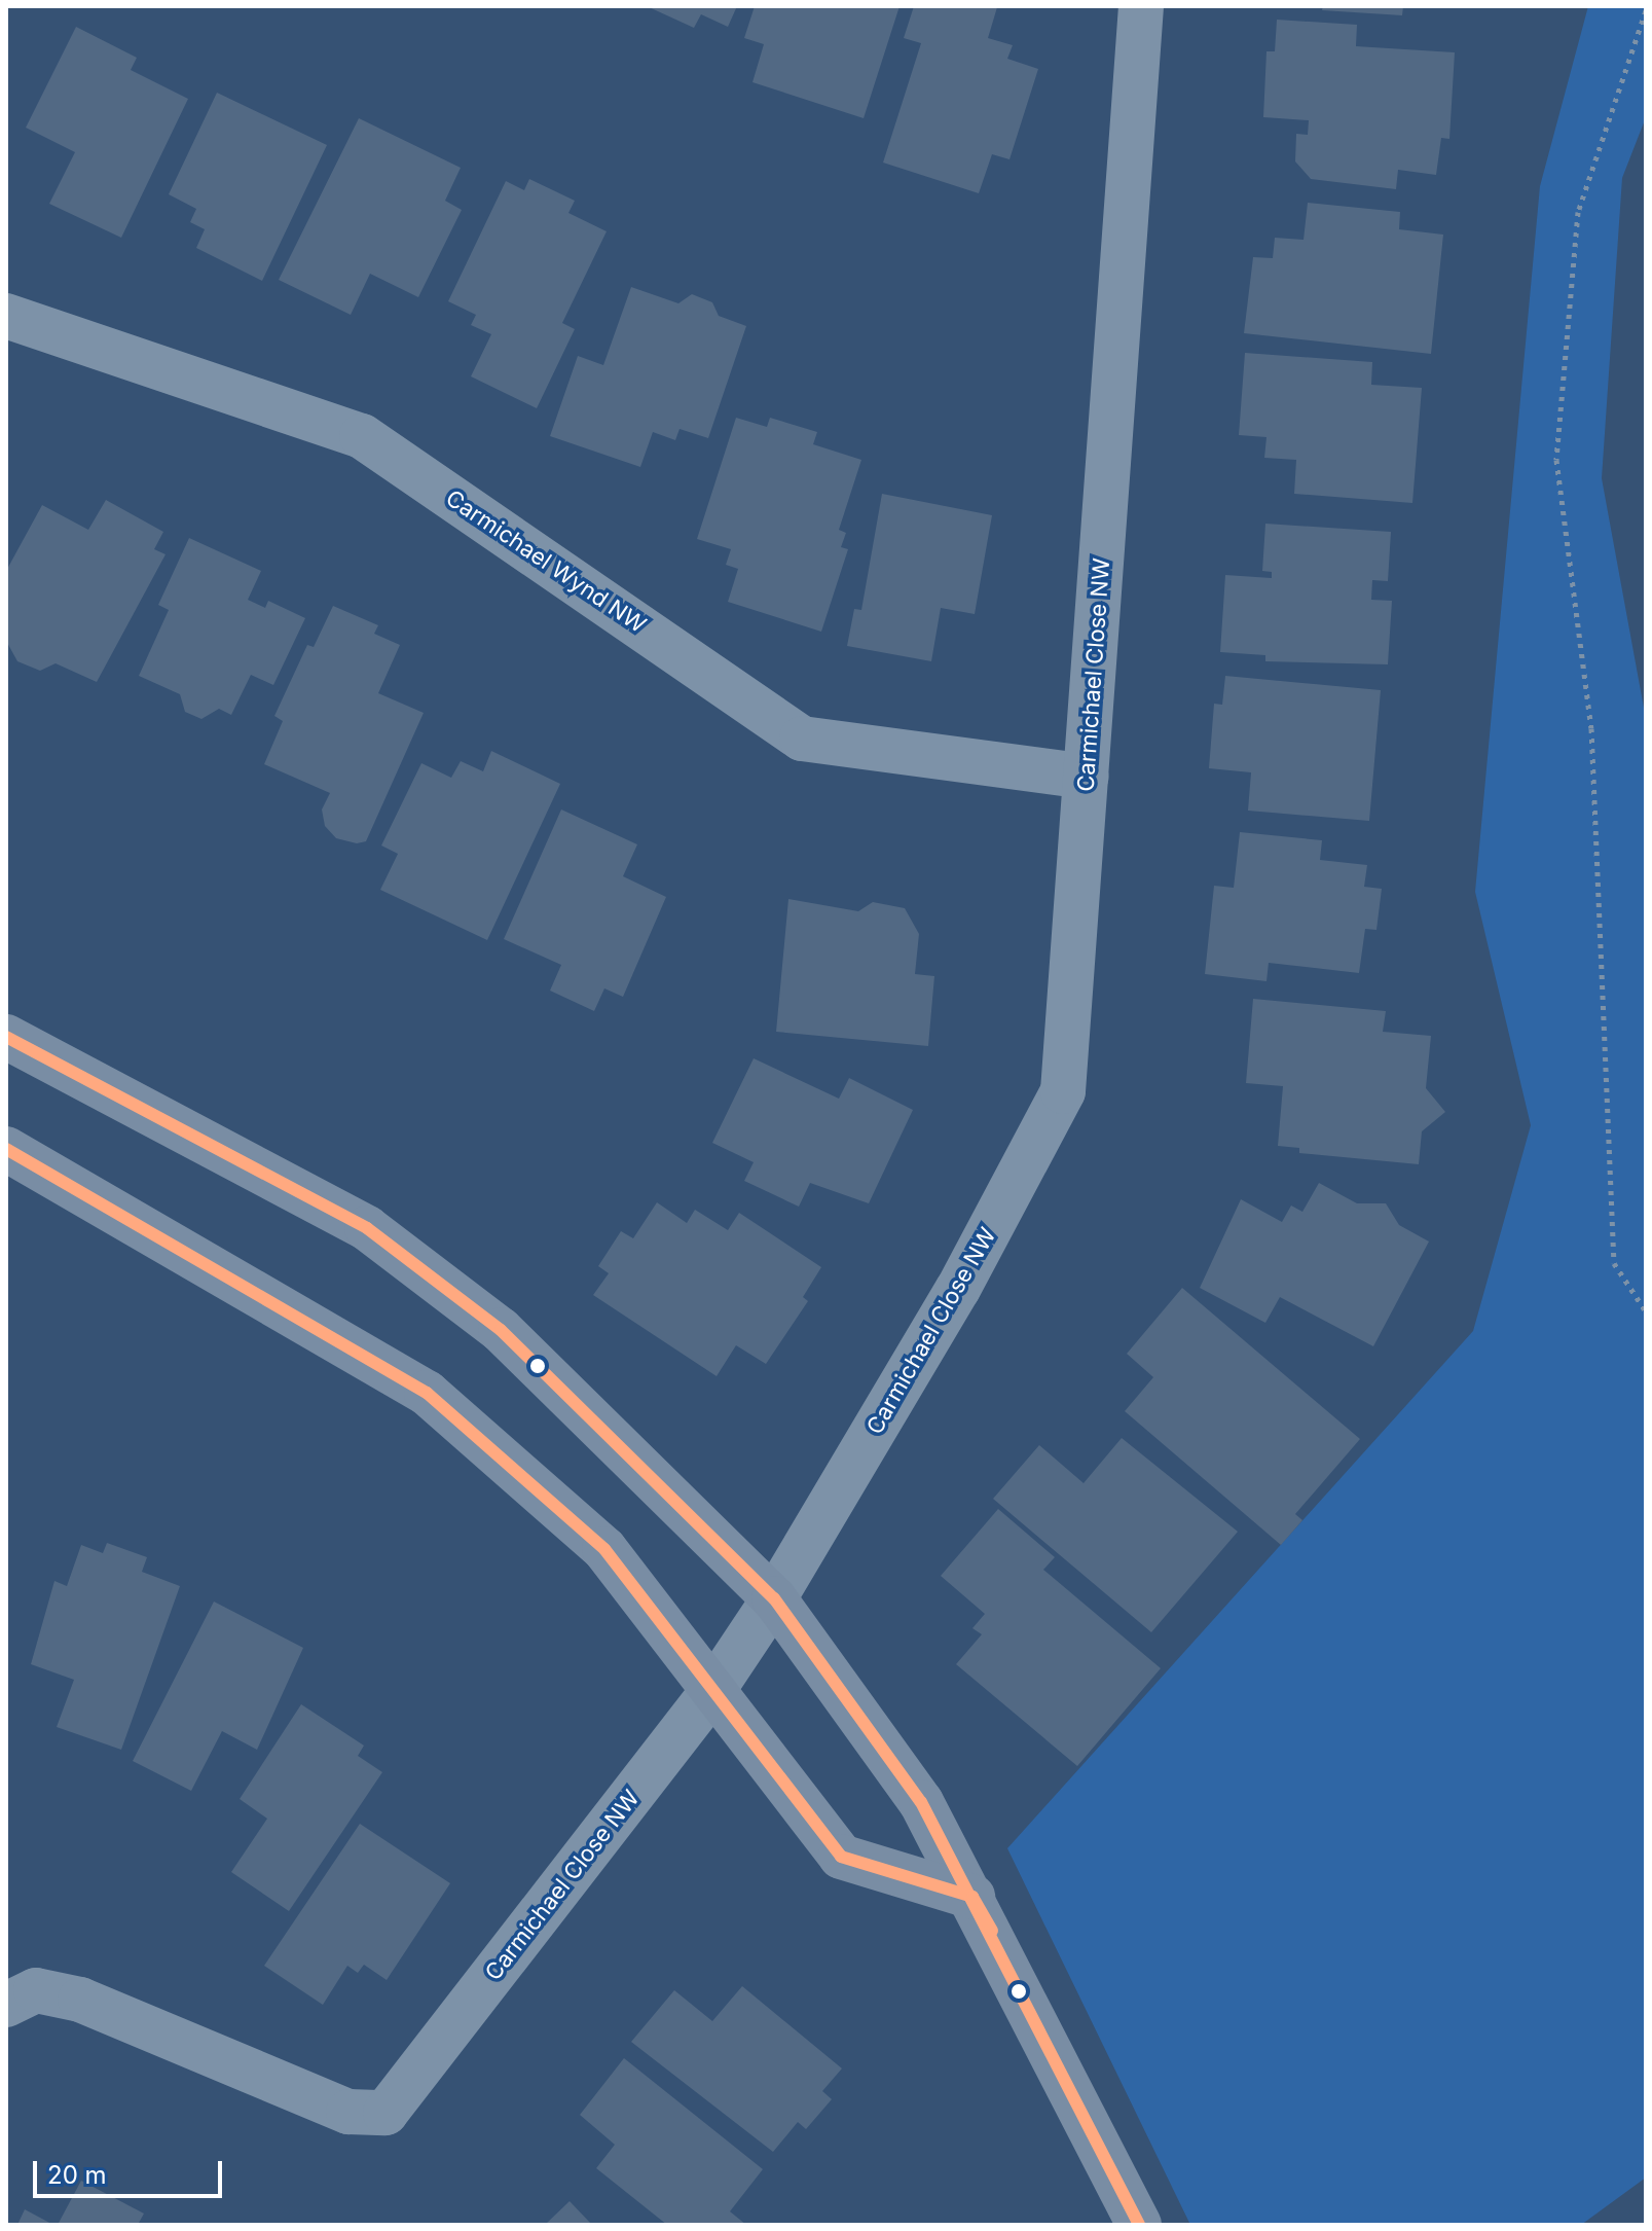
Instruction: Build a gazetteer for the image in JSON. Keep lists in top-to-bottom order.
{
  "streets": {
    "street": ["Carmichael Wynd NW", "Carmichael Close NW"]
  },
  "crossings": [
    ["Carmichael Wynd NW", "Carmichael Close NW"]
  ],
  "scale_bar": "20 m"
}
